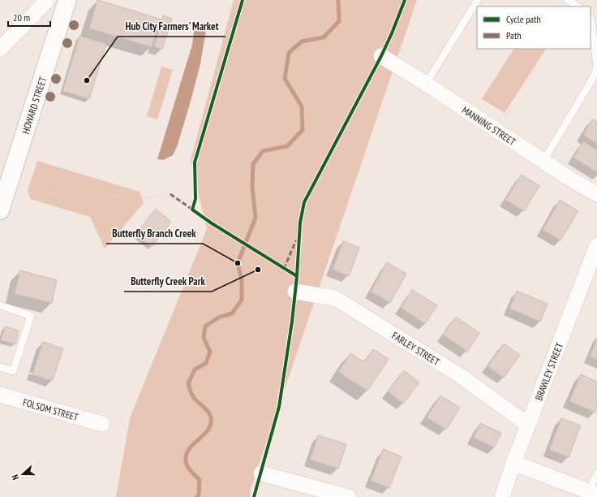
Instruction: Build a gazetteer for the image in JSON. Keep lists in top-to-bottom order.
{
  "streets": {
    "street": [
      "HOWARD STREET",
      "MANNING STREET",
      "FARLEY STREET",
      "BRAWLEY STREET",
      "FOLSOM STREET"
    ]
  },
  "crossings": [
    ["FARLEY STREET", "BRAWLEY STREET"]
  ],
  "places": ["Hub City Farmers' Market", "Butterfly Branch Creek", "Butterfly Creek Park"],
  "legend": ["Cycle path", "Path"],
  "scale_bar": "20 m",
  "north": "left"
}
